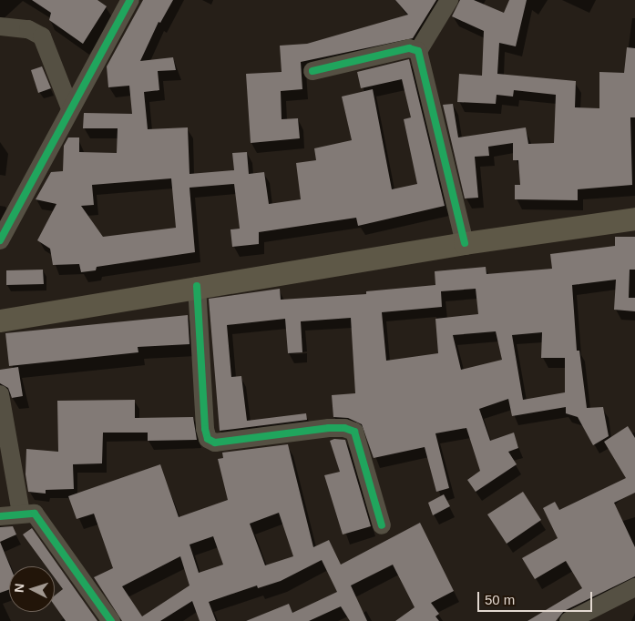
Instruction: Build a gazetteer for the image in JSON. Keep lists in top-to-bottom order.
{
  "scale_bar": "50 m",
  "north": "left"
}
